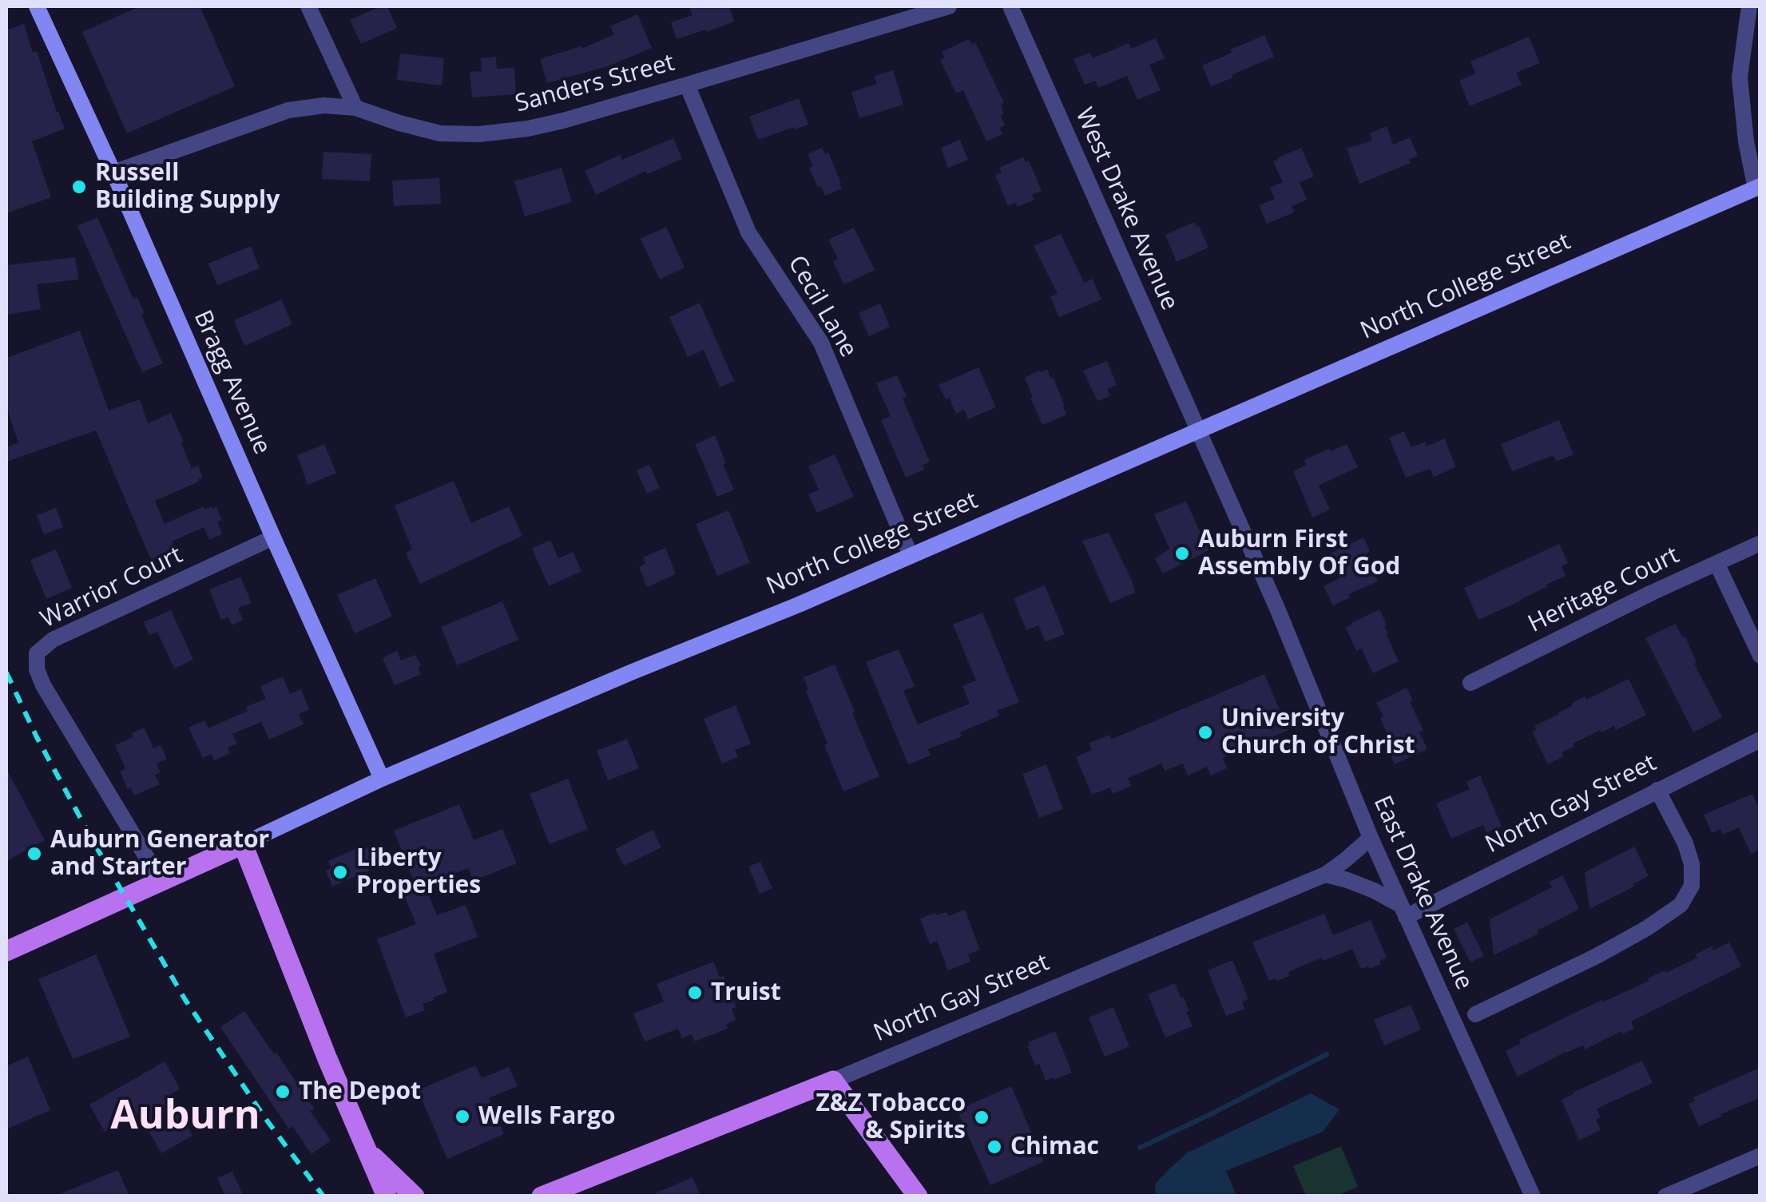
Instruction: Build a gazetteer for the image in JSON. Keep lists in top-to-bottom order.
{
  "streets": {
    "main road": ["North College Street", "Bragg Avenue", "North Gay Street"],
    "street": [
      "Sanders Street",
      "West Drake Avenue",
      "Cecil Lane",
      "Warrior Court",
      "Heritage Court",
      "East Drake Avenue"
    ]
  },
  "crossings": [
    ["Sanders Street", "Cecil Lane"],
    ["Sanders Street", "Bragg Avenue"],
    ["West Drake Avenue", "North College Street"],
    ["West Drake Avenue", "East Drake Avenue"],
    ["North College Street", "Cecil Lane"],
    ["North College Street", "Bragg Avenue"],
    ["North College Street", "Warrior Court"],
    ["North College Street", "East Drake Avenue"],
    ["Bragg Avenue", "Warrior Court"],
    ["North Gay Street", "East Drake Avenue"]
  ],
  "districts": ["Auburn"],
  "places": [
    "Russell Building Supply",
    "Auburn First Assembly Of God",
    "University Church of Christ",
    "Auburn Generator and Starter",
    "Liberty Properties",
    "Truist",
    "The Depot",
    "Wells Fargo",
    "Z&Z Tobacco & Spirits",
    "Chimac"
  ]
}
